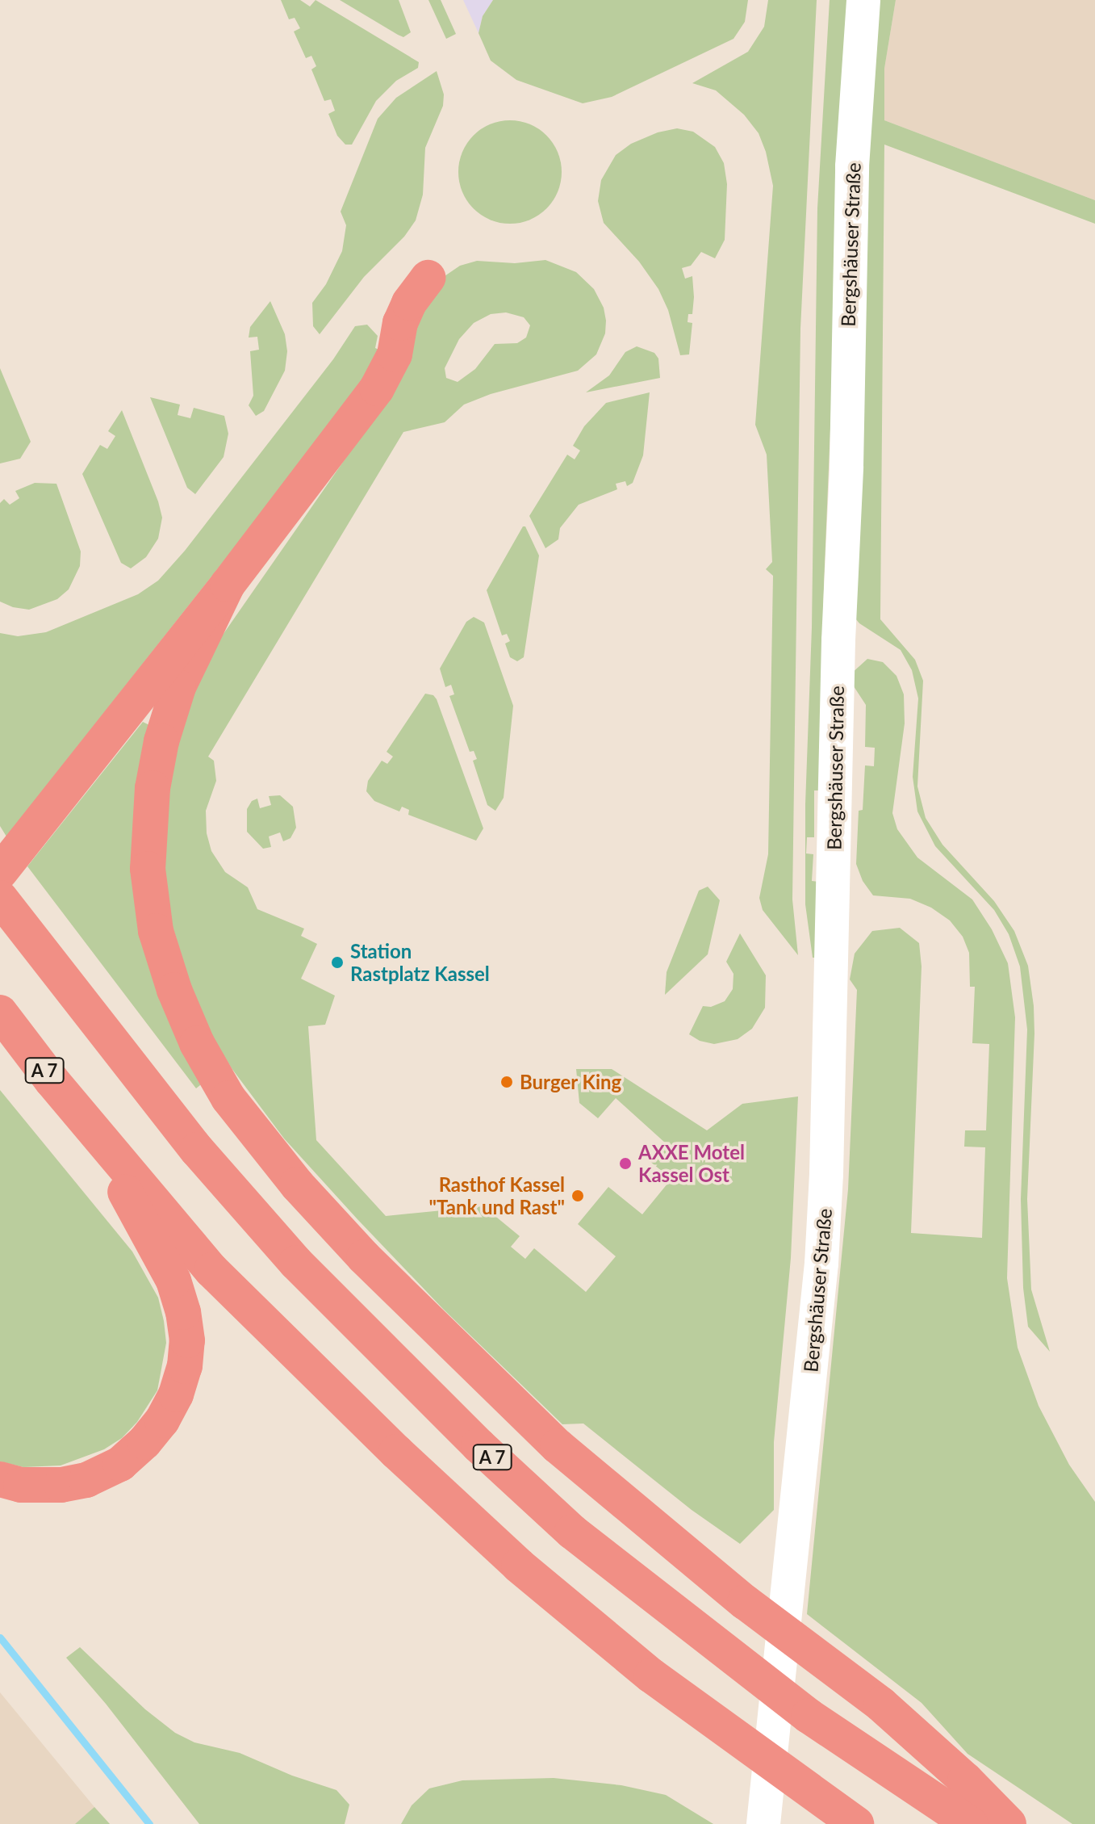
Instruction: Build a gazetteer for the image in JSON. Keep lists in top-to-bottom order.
{
  "streets": {
    "highway": ["A 7"],
    "main road": ["Bergshäuser Straße"]
  },
  "places": [
    "Station Rastplatz Kassel",
    "Burger King",
    "AXXE Motel Kassel Ost",
    "Rasthof Kassel \"Tank und Rast\""
  ]
}
